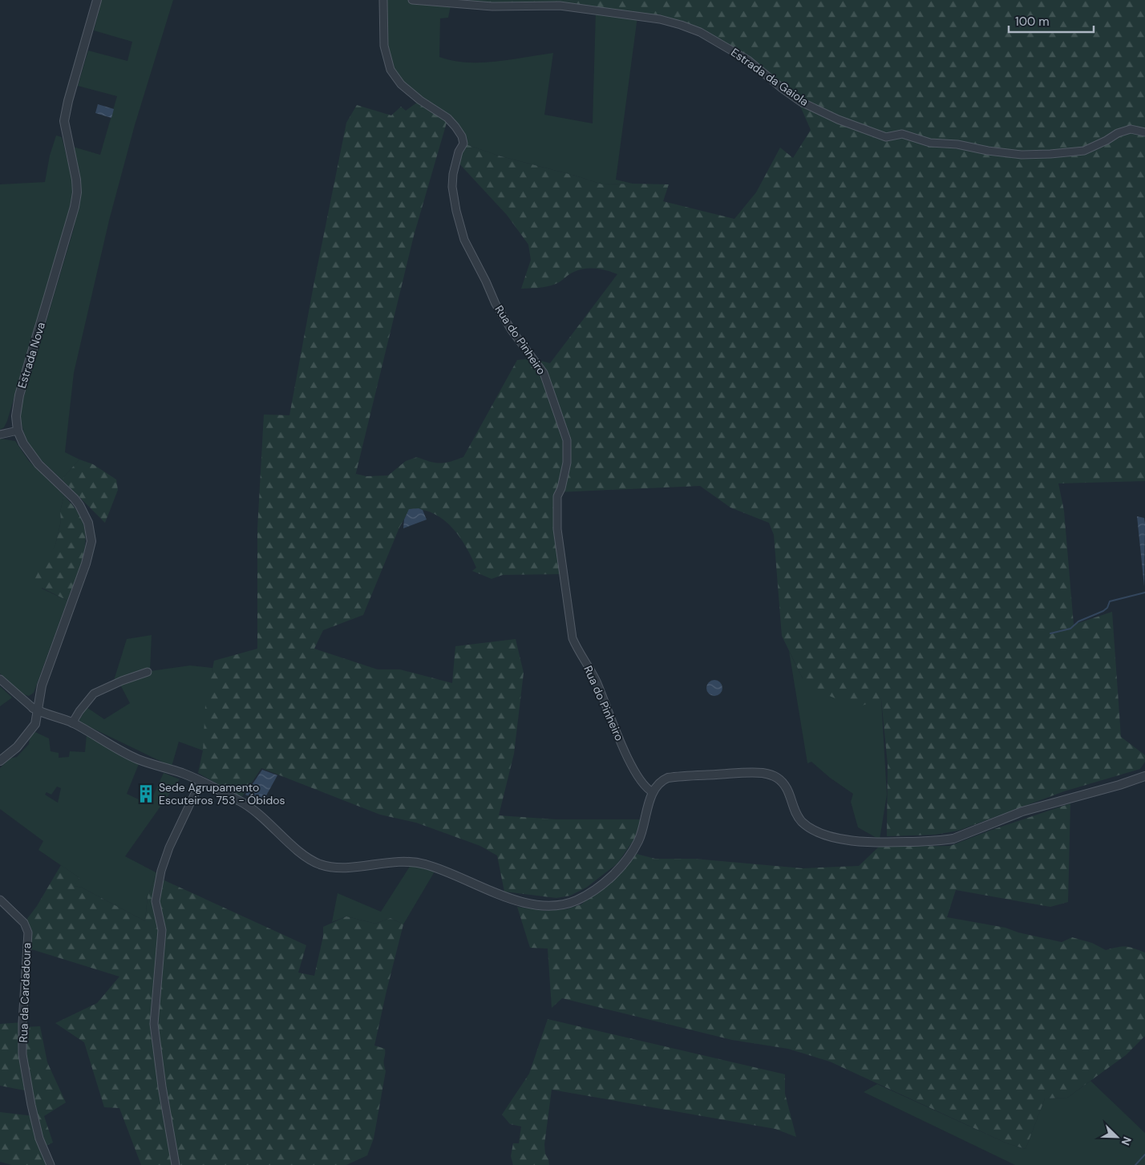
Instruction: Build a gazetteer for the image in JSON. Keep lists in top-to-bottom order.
{
  "streets": {
    "street": [
      "Estrada da Gaiola",
      "Rua do Pinheiro",
      "Estrada Nova",
      "Rua da Cardadoura"
    ]
  },
  "places": {
    "building": ["Sede Agrupamento Escuteiros 753 - Óbidos"]
  },
  "scale_bar": "100 m",
  "north": "bottom right"
}
